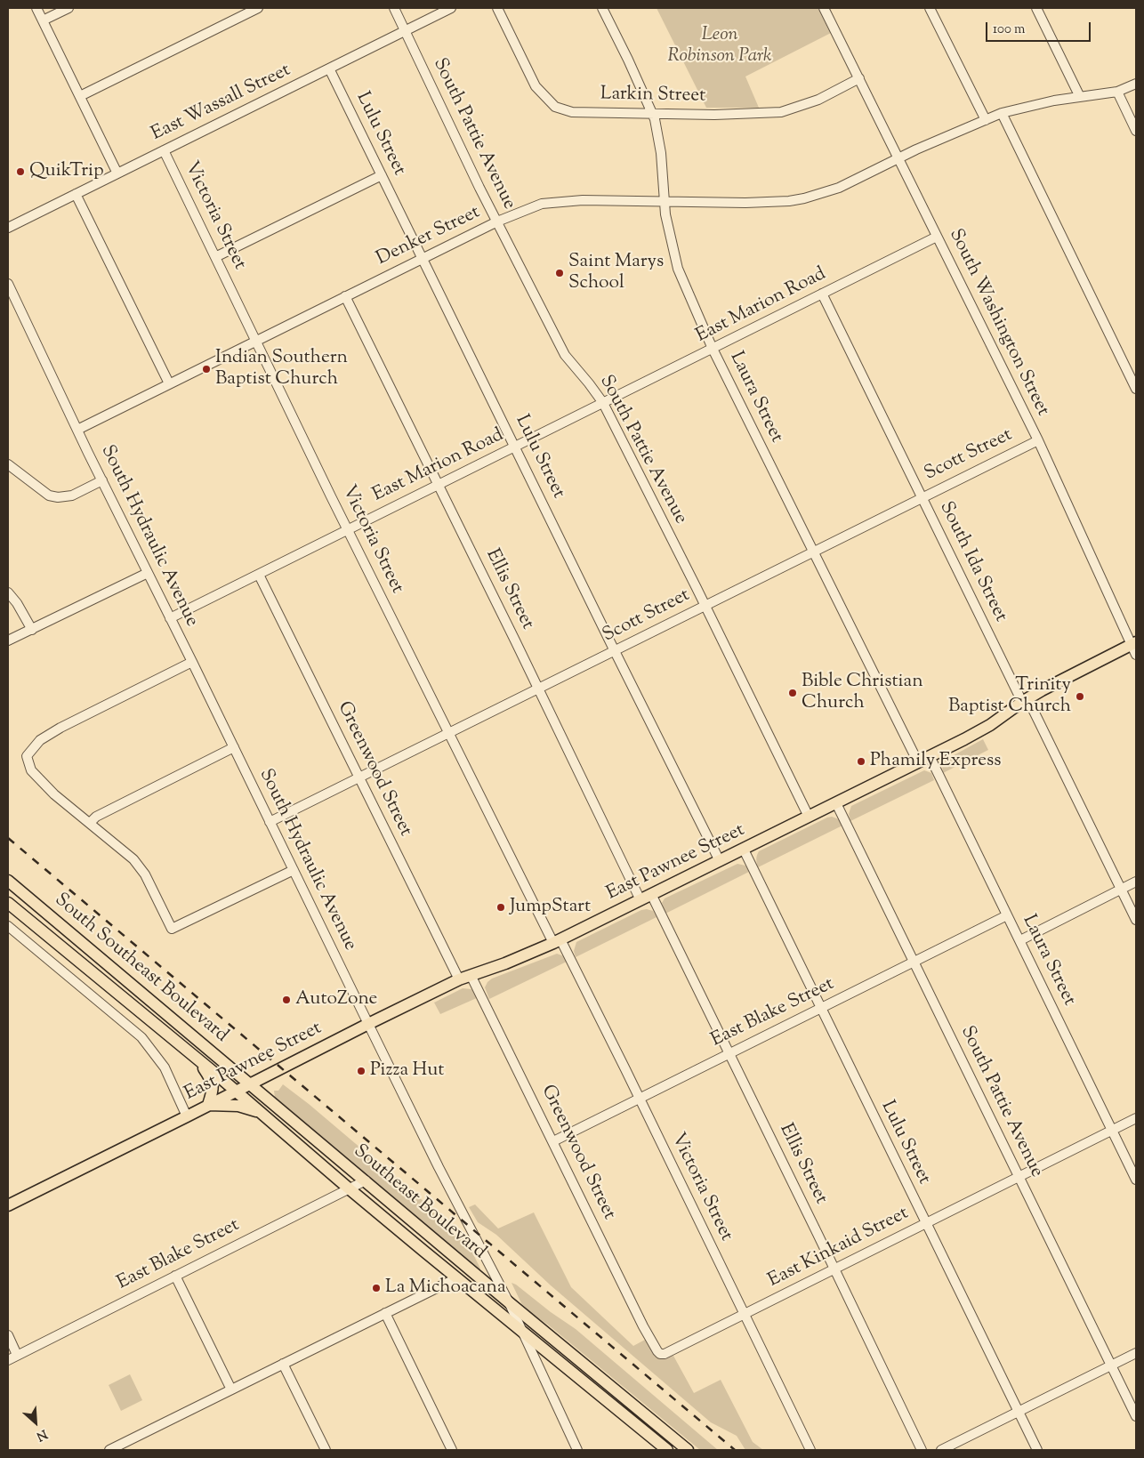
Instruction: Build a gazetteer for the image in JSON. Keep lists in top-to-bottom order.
{
  "streets": {
    "main road": ["East Pawnee Street", "South Southeast Boulevard", "Southeast Boulevard"],
    "street": [
      "Larkin Street",
      "East Wassall Street",
      "Lulu Street",
      "South Pattie Avenue",
      "Victoria Street",
      "Denker Street",
      "East Marion Road",
      "South Washington Street",
      "Laura Street",
      "Scott Street",
      "South Hydraulic Avenue",
      "South Ida Street",
      "Ellis Street",
      "Greenwood Street",
      "East Blake Street",
      "East Kinkaid Street"
    ]
  },
  "crossings": [
    ["Larkin Street", "South Washington Street"],
    ["Larkin Street", "Laura Street"],
    ["East Wassall Street", "Lulu Street"],
    ["East Wassall Street", "South Pattie Avenue"],
    ["East Wassall Street", "Victoria Street"],
    ["Lulu Street", "Denker Street"],
    ["Lulu Street", "East Marion Road"],
    ["Lulu Street", "Scott Street"],
    ["Lulu Street", "East Pawnee Street"],
    ["Lulu Street", "East Blake Street"],
    ["Lulu Street", "East Kinkaid Street"],
    ["South Pattie Avenue", "Denker Street"],
    ["South Pattie Avenue", "East Marion Road"],
    ["South Pattie Avenue", "Scott Street"],
    ["South Pattie Avenue", "East Pawnee Street"],
    ["South Pattie Avenue", "East Blake Street"],
    ["South Pattie Avenue", "East Kinkaid Street"],
    ["Victoria Street", "Denker Street"],
    ["Victoria Street", "East Marion Road"],
    ["Victoria Street", "Scott Street"],
    ["Victoria Street", "East Pawnee Street"],
    ["Victoria Street", "East Blake Street"],
    ["Victoria Street", "East Kinkaid Street"],
    ["Denker Street", "South Washington Street"],
    ["Denker Street", "Laura Street"],
    ["Denker Street", "South Hydraulic Avenue"],
    ["Denker Street", "Ellis Street"],
    ["East Marion Road", "South Washington Street"],
    ["East Marion Road", "Laura Street"],
    ["East Marion Road", "South Hydraulic Avenue"],
    ["East Marion Road", "South Ida Street"],
    ["East Marion Road", "Ellis Street"],
    ["East Marion Road", "Greenwood Street"],
    ["South Washington Street", "Scott Street"],
    ["South Washington Street", "East Pawnee Street"],
    ["Laura Street", "Scott Street"],
    ["Laura Street", "East Pawnee Street"],
    ["Laura Street", "East Blake Street"],
    ["Laura Street", "East Kinkaid Street"],
    ["Scott Street", "South Hydraulic Avenue"],
    ["Scott Street", "South Ida Street"],
    ["Scott Street", "Ellis Street"],
    ["Scott Street", "Greenwood Street"],
    ["South Hydraulic Avenue", "East Pawnee Street"],
    ["South Hydraulic Avenue", "Southeast Boulevard"],
    ["South Ida Street", "East Pawnee Street"],
    ["Ellis Street", "East Pawnee Street"],
    ["Ellis Street", "East Blake Street"],
    ["Ellis Street", "East Kinkaid Street"],
    ["Greenwood Street", "East Pawnee Street"],
    ["Greenwood Street", "East Blake Street"],
    ["Greenwood Street", "East Kinkaid Street"],
    ["East Pawnee Street", "South Southeast Boulevard"],
    ["East Pawnee Street", "Southeast Boulevard"],
    ["South Southeast Boulevard", "Southeast Boulevard"],
    ["East Blake Street", "Southeast Boulevard"]
  ],
  "parks": ["Leon Robinson Park"],
  "places": [
    "QuikTrip",
    "Saint Marys School",
    "Indian Southern Baptist Church",
    "Bible Christian Church",
    "Trinity Baptist Church",
    "Phamily Express",
    "JumpStart",
    "AutoZone",
    "Pizza Hut",
    "La Michoacana"
  ],
  "scale_bar": "100 m",
  "north": "bottom right"
}
